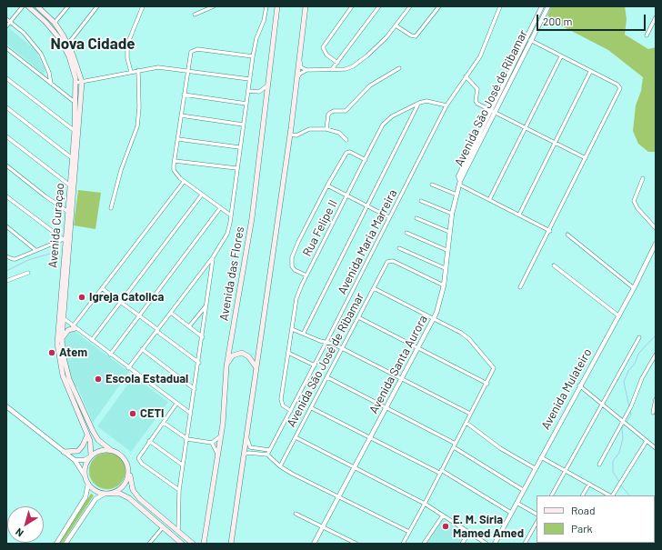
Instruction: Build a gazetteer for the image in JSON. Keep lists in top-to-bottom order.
{
  "streets": {
    "main road": ["Avenida Curaçao", "Avenida das Flores"],
    "street": [
      "Avenida São José de Ribamar",
      "Rua Felipe II",
      "Avenida Maria Marreira",
      "Avenida Santa Aurora",
      "Avenida Mulateiro"
    ]
  },
  "crossings": [
    ["Avenida São José de Ribamar", "Avenida Santa Aurora"],
    ["Rua Felipe II", "Avenida Maria Marreira"]
  ],
  "districts": ["Nova Cidade"],
  "places": [
    "Igreja Catolica",
    "Atem",
    "Escola Estadual",
    "CETI",
    "E. M. Síria Mamed Amed"
  ],
  "legend": ["Road", "Park"],
  "scale_bar": "200 m",
  "north": "bottom left"
}
